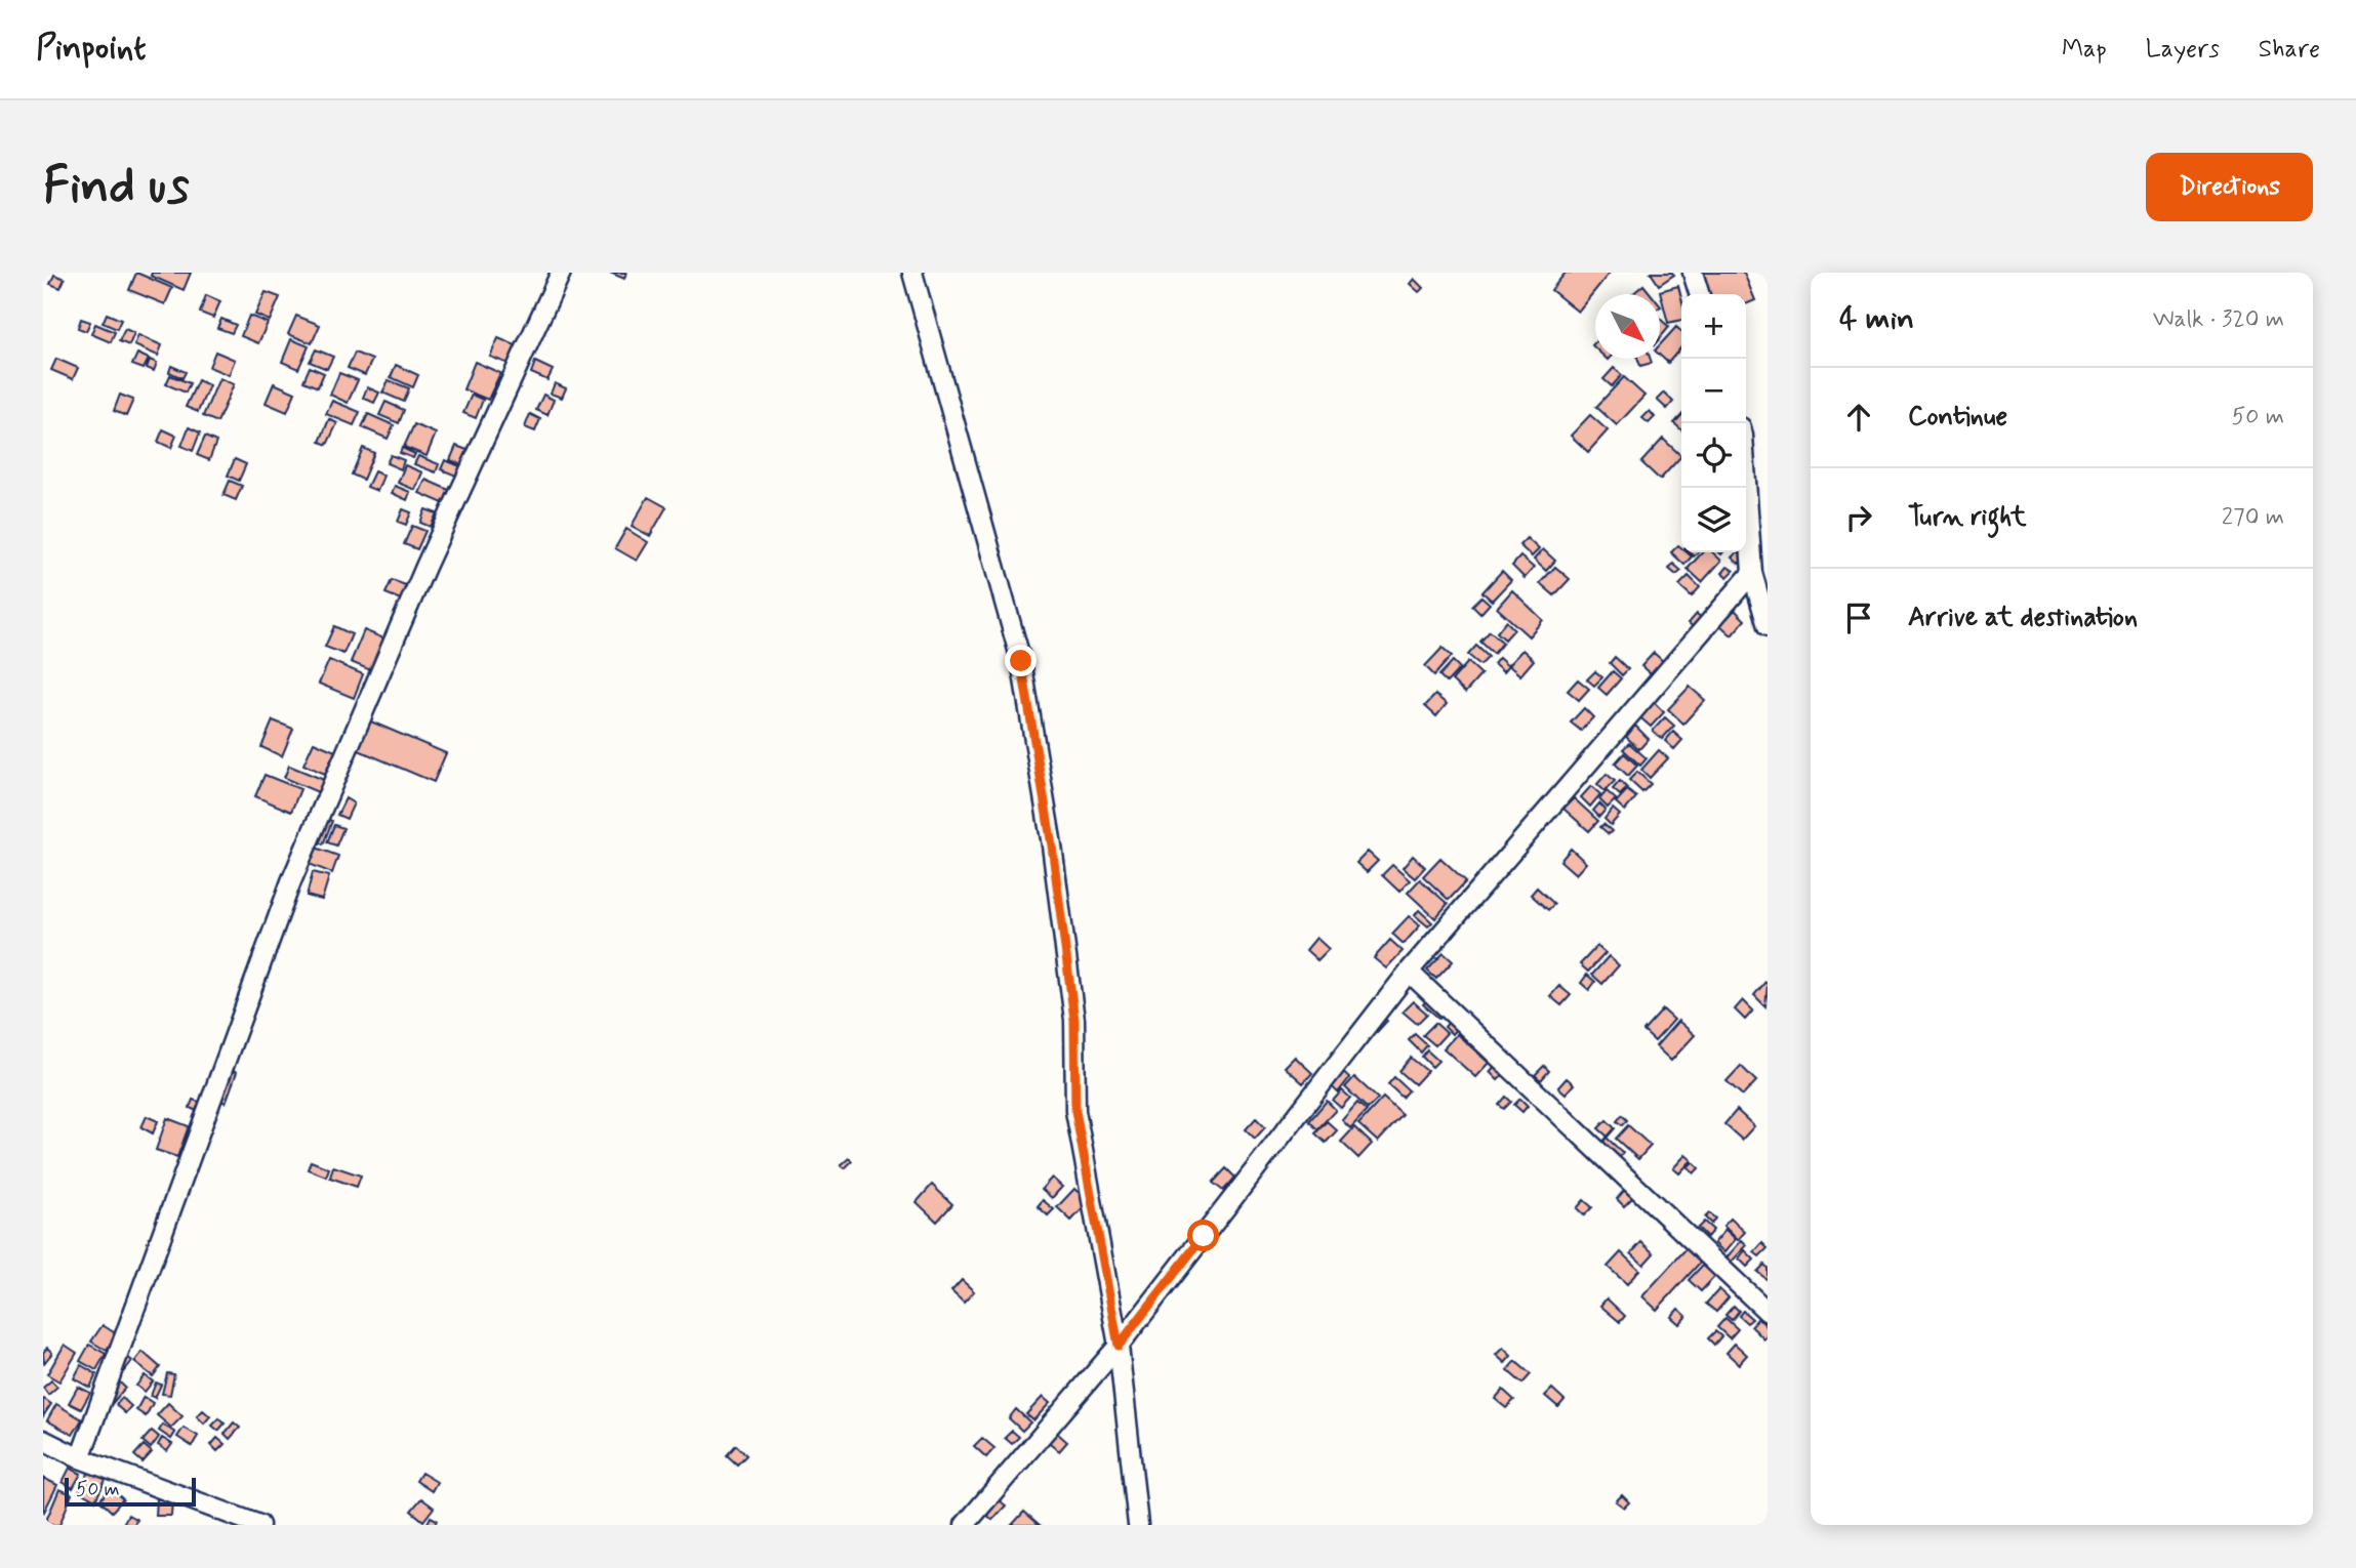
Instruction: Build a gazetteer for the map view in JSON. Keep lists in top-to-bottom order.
{
  "scale_bar": "50 m",
  "north": "bottom right",
  "page": {
    "header": "Pinpoint",
    "nav": ["Map", "Layers", "Share"],
    "buttons": "Directions",
    "title": "Find us",
    "heading": ["4 min", "Walk · 320 m"],
    "map_buttons": ["+", "−"],
    "list": [
      ["Continue", "50 m"],
      ["Turn right", "270 m"],
      "Arrive at destination"
    ],
    "scale": "50 m"
  }
}
